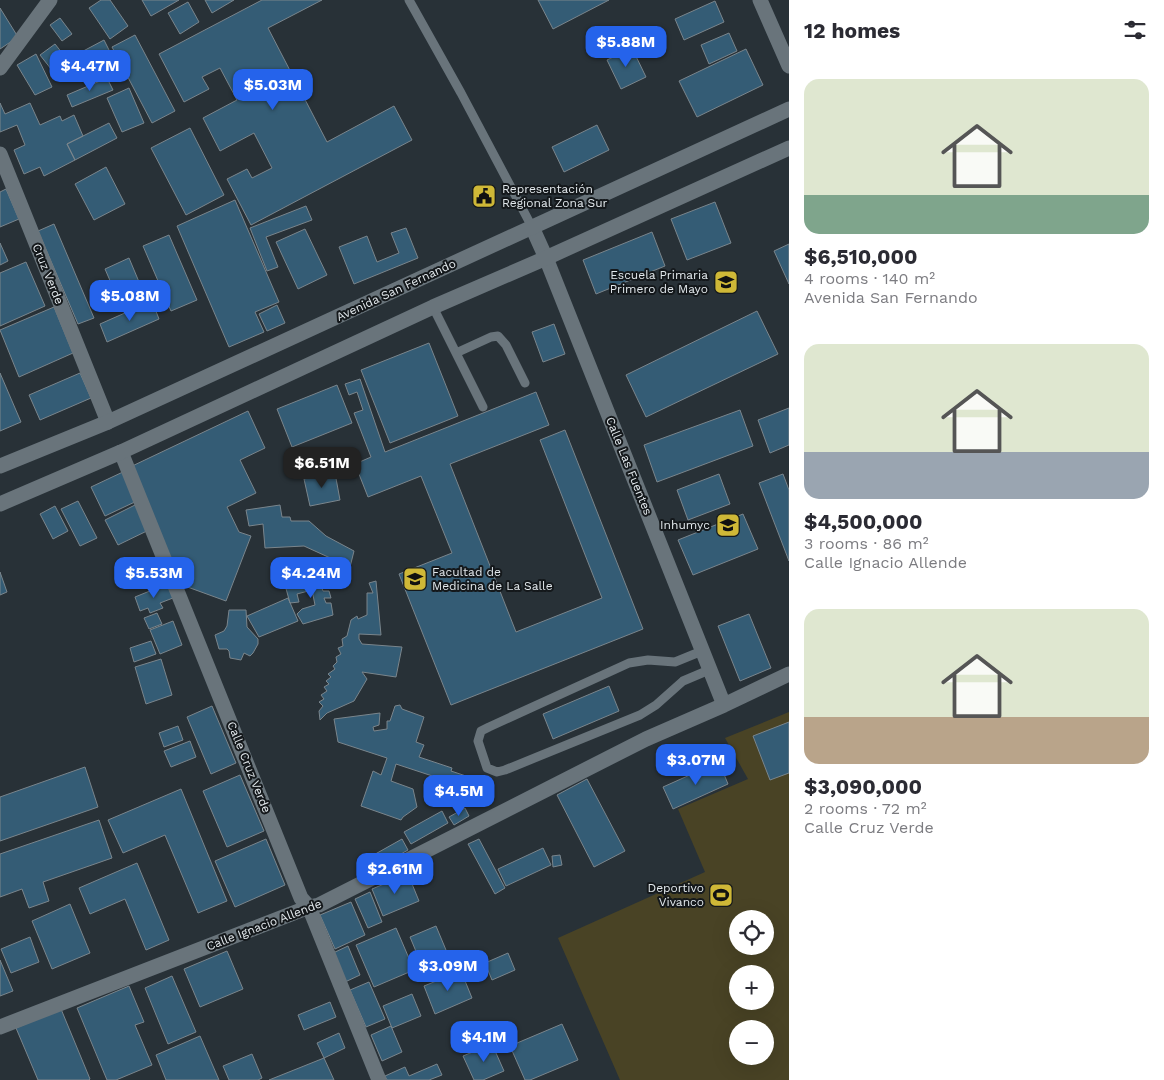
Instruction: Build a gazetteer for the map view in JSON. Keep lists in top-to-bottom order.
{
  "streets": {
    "street": [
      "Cruz Verde",
      "Avenida San Fernando",
      "Calle Las Fuentes",
      "Calle Cruz Verde",
      "Calle Ignacio Allende"
    ]
  },
  "crossings": [
    ["Cruz Verde", "Avenida San Fernando"],
    ["Avenida San Fernando", "Calle Las Fuentes"],
    ["Calle Las Fuentes", "Calle Ignacio Allende"],
    ["Calle Cruz Verde", "Calle Ignacio Allende"]
  ],
  "places": {
    "public building": ["Representación Regional Zona Sur"],
    "school or university": ["Escuela Primaria Primero de Mayo", "Inhumyc", "Facultad de Medicina de La Salle"],
    "sports": ["Deportivo Vivanco"]
  },
  "page": {
    "heading": "12 homes",
    "price": [
      "$5.88M",
      "$4.47M",
      "$5.03M",
      "$5.08M",
      "$6.51M",
      "$5.53M",
      "$4.24M",
      "$3.07M",
      "$4.5M",
      "$2.61M",
      "$3.09M",
      "$4.1M"
    ],
    "list": [
      {
        "name": "$6,510,000",
        "note": "4 rooms · 140 m² · Avenida San Fernando"
      },
      {
        "name": "$4,500,000",
        "note": "3 rooms · 86 m² · Calle Ignacio Allende"
      },
      {
        "name": "$3,090,000",
        "note": "2 rooms · 72 m² · Calle Cruz Verde"
      }
    ],
    "map_buttons": ["+", "−"]
  }
}
